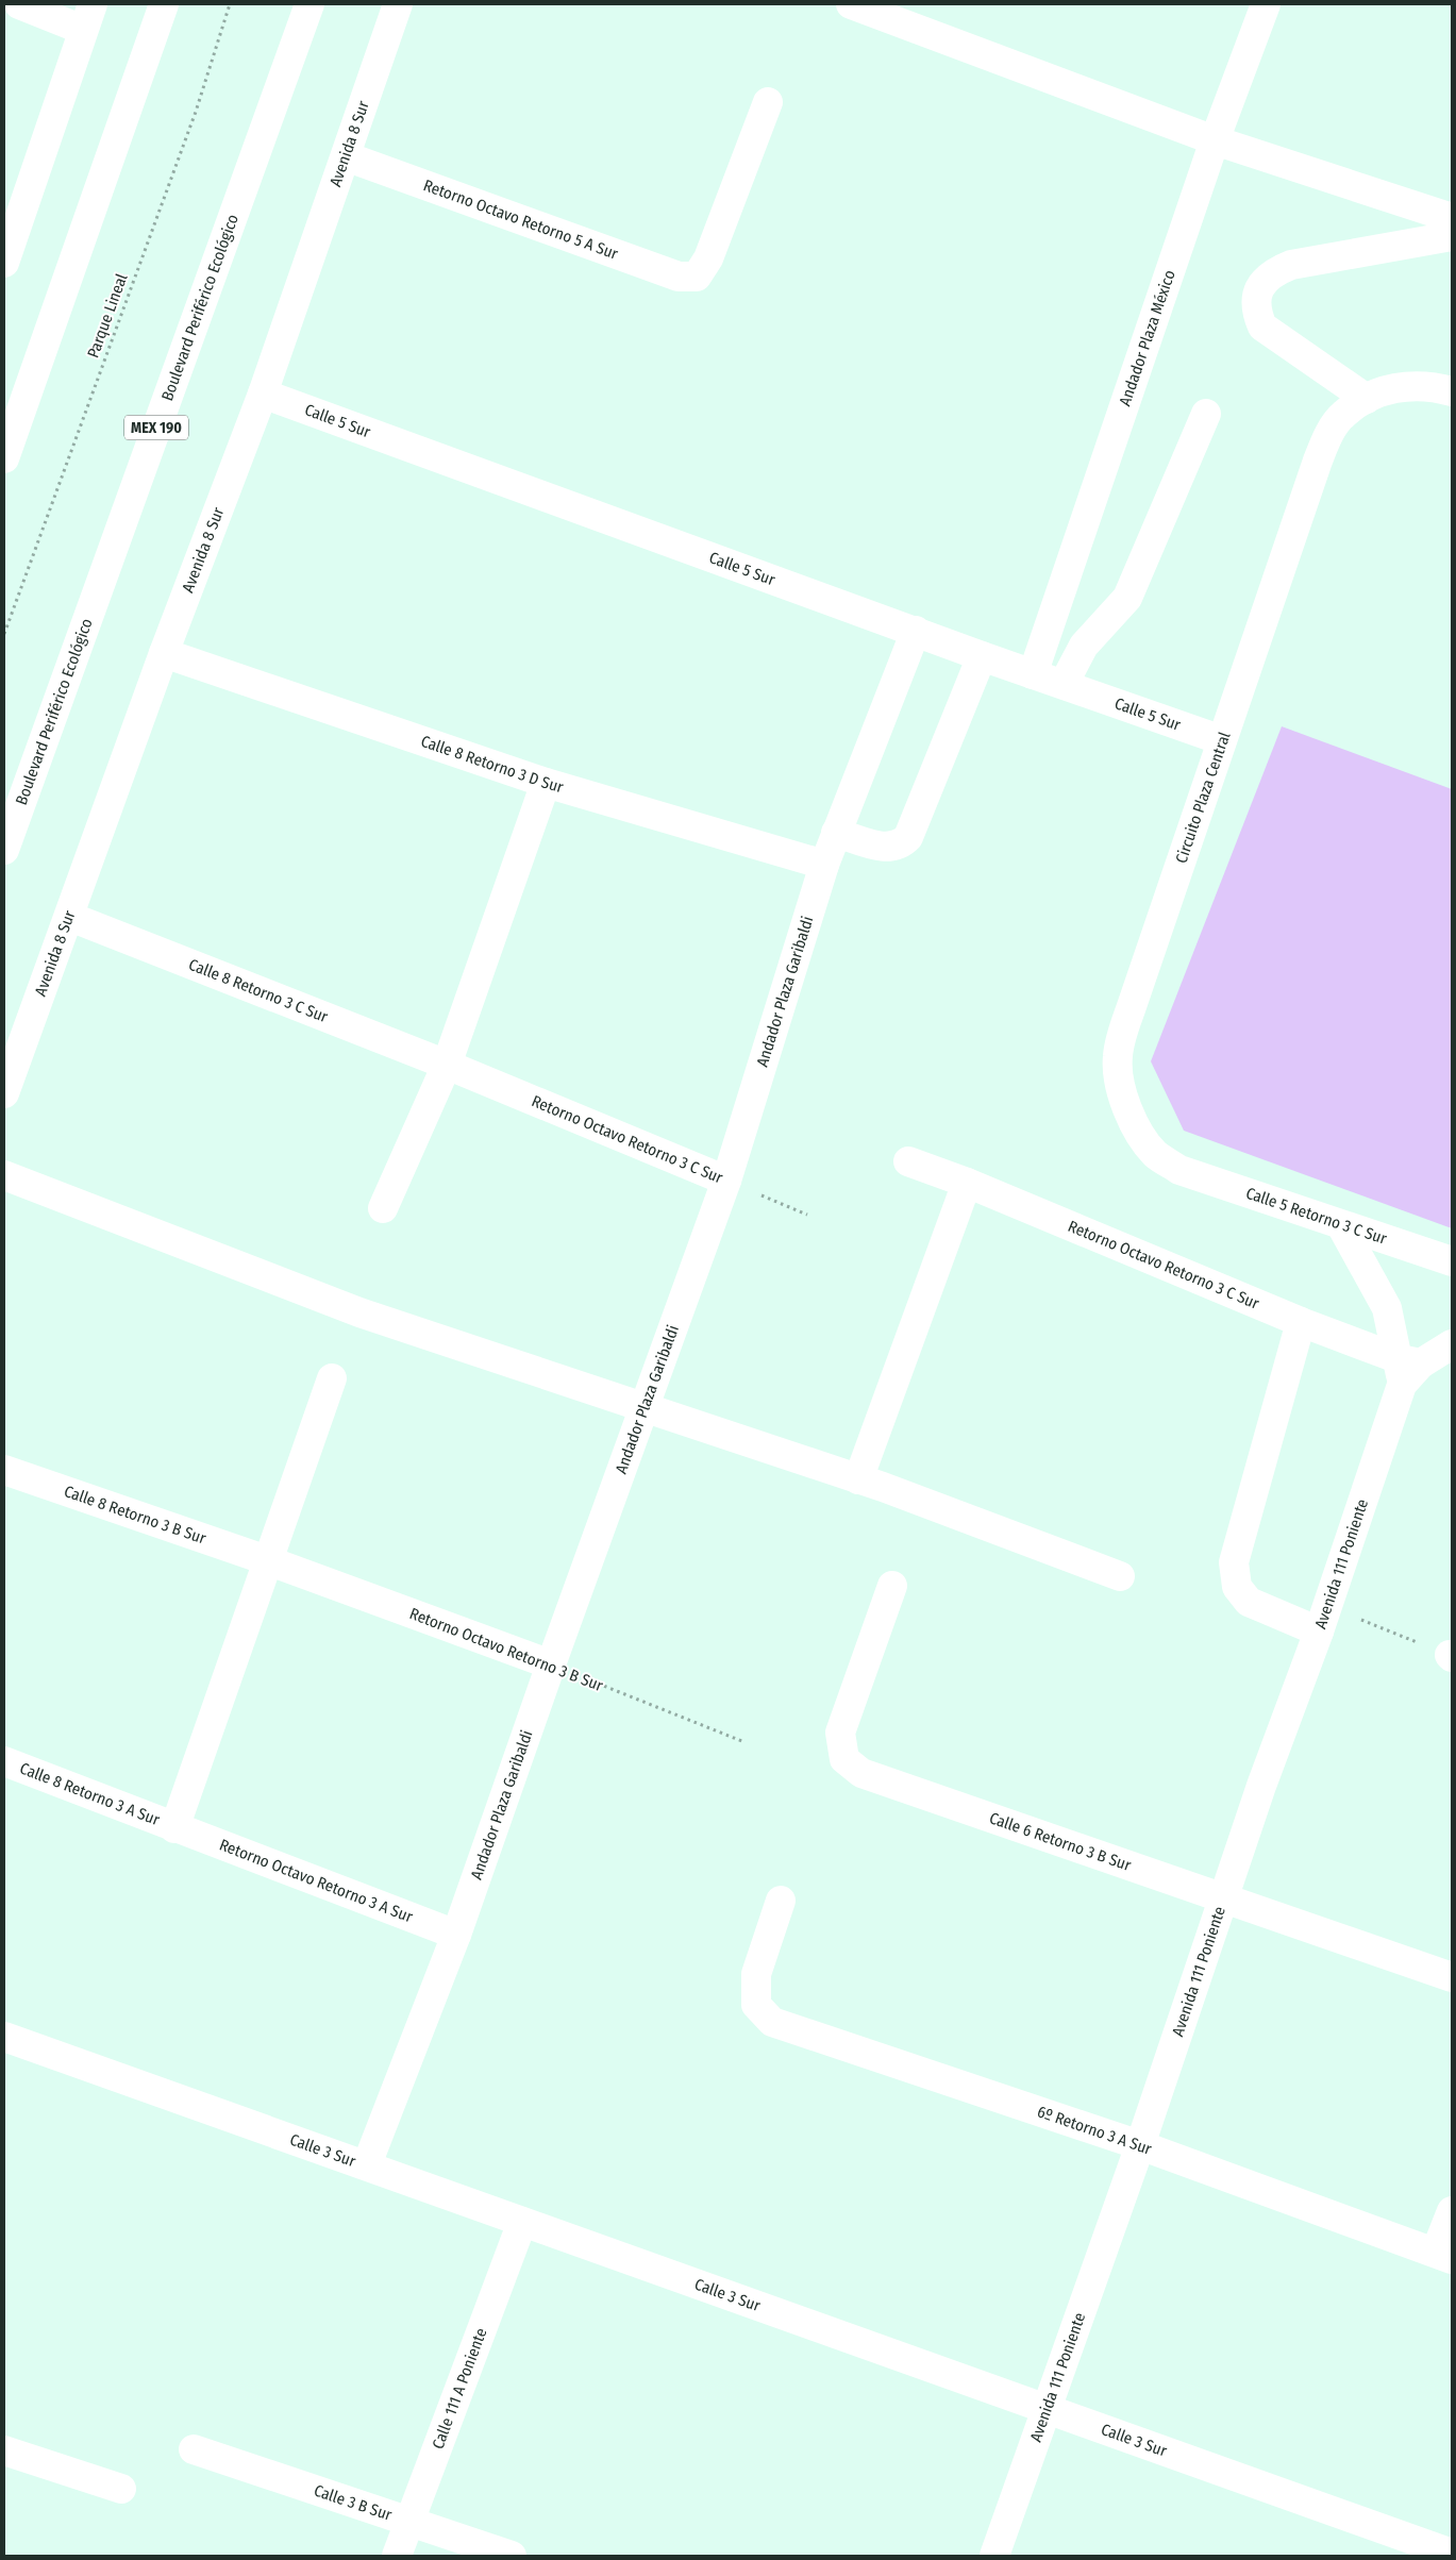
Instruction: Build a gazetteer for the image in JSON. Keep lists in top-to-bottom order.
{
  "streets": {
    "main road": [
      "Avenida 8 Sur",
      "Retorno Octavo Retorno 5 A Sur",
      "Boulevard Periférico Ecológico",
      "Andador Plaza México",
      "Calle 5 Sur",
      "MEX 190",
      "Calle 8 Retorno 3 D Sur",
      "Circuito Plaza Central",
      "Calle 8 Retorno 3 C Sur",
      "Andador Plaza Garibaldi",
      "Retorno Octavo Retorno 3 C Sur",
      "Calle 5 Retorno 3 C Sur",
      "Calle 8 Retorno 3 B Sur",
      "Avenida 111 Poniente",
      "Retorno Octavo Retorno 3 B Sur",
      "Calle 8 Retorno 3 A Sur",
      "Calle 6 Retorno 3 B Sur",
      "Retorno Octavo Retorno 3 A Sur",
      "6º Retorno 3 A Sur",
      "Calle 3 Sur",
      "Calle 111 A Poniente",
      "Calle 3 B Sur"
    ],
    "path": ["Parque Lineal"]
  },
  "crossings": [
    ["Avenida 8 Sur", "Retorno Octavo Retorno 5 A Sur"],
    ["Avenida 8 Sur", "Calle 5 Sur"],
    ["Avenida 8 Sur", "Calle 8 Retorno 3 D Sur"],
    ["Avenida 8 Sur", "Calle 8 Retorno 3 C Sur"],
    ["Andador Plaza México", "Calle 5 Sur"],
    ["Calle 5 Sur", "Circuito Plaza Central"],
    ["Calle 5 Sur", "Andador Plaza Garibaldi"],
    ["Calle 8 Retorno 3 D Sur", "Andador Plaza Garibaldi"],
    ["Circuito Plaza Central", "Calle 5 Retorno 3 C Sur"],
    ["Calle 8 Retorno 3 C Sur", "Retorno Octavo Retorno 3 C Sur"],
    ["Andador Plaza Garibaldi", "Retorno Octavo Retorno 3 C Sur"],
    ["Andador Plaza Garibaldi", "Retorno Octavo Retorno 3 B Sur"],
    ["Andador Plaza Garibaldi", "Retorno Octavo Retorno 3 A Sur"],
    ["Andador Plaza Garibaldi", "Calle 3 Sur"],
    ["Retorno Octavo Retorno 3 C Sur", "Avenida 111 Poniente"],
    ["Calle 8 Retorno 3 B Sur", "Retorno Octavo Retorno 3 B Sur"],
    ["Avenida 111 Poniente", "Calle 6 Retorno 3 B Sur"],
    ["Avenida 111 Poniente", "6º Retorno 3 A Sur"],
    ["Avenida 111 Poniente", "Calle 3 Sur"],
    ["Calle 8 Retorno 3 A Sur", "Retorno Octavo Retorno 3 A Sur"],
    ["Calle 3 Sur", "Calle 111 A Poniente"],
    ["Calle 111 A Poniente", "Calle 3 B Sur"]
  ]
}
